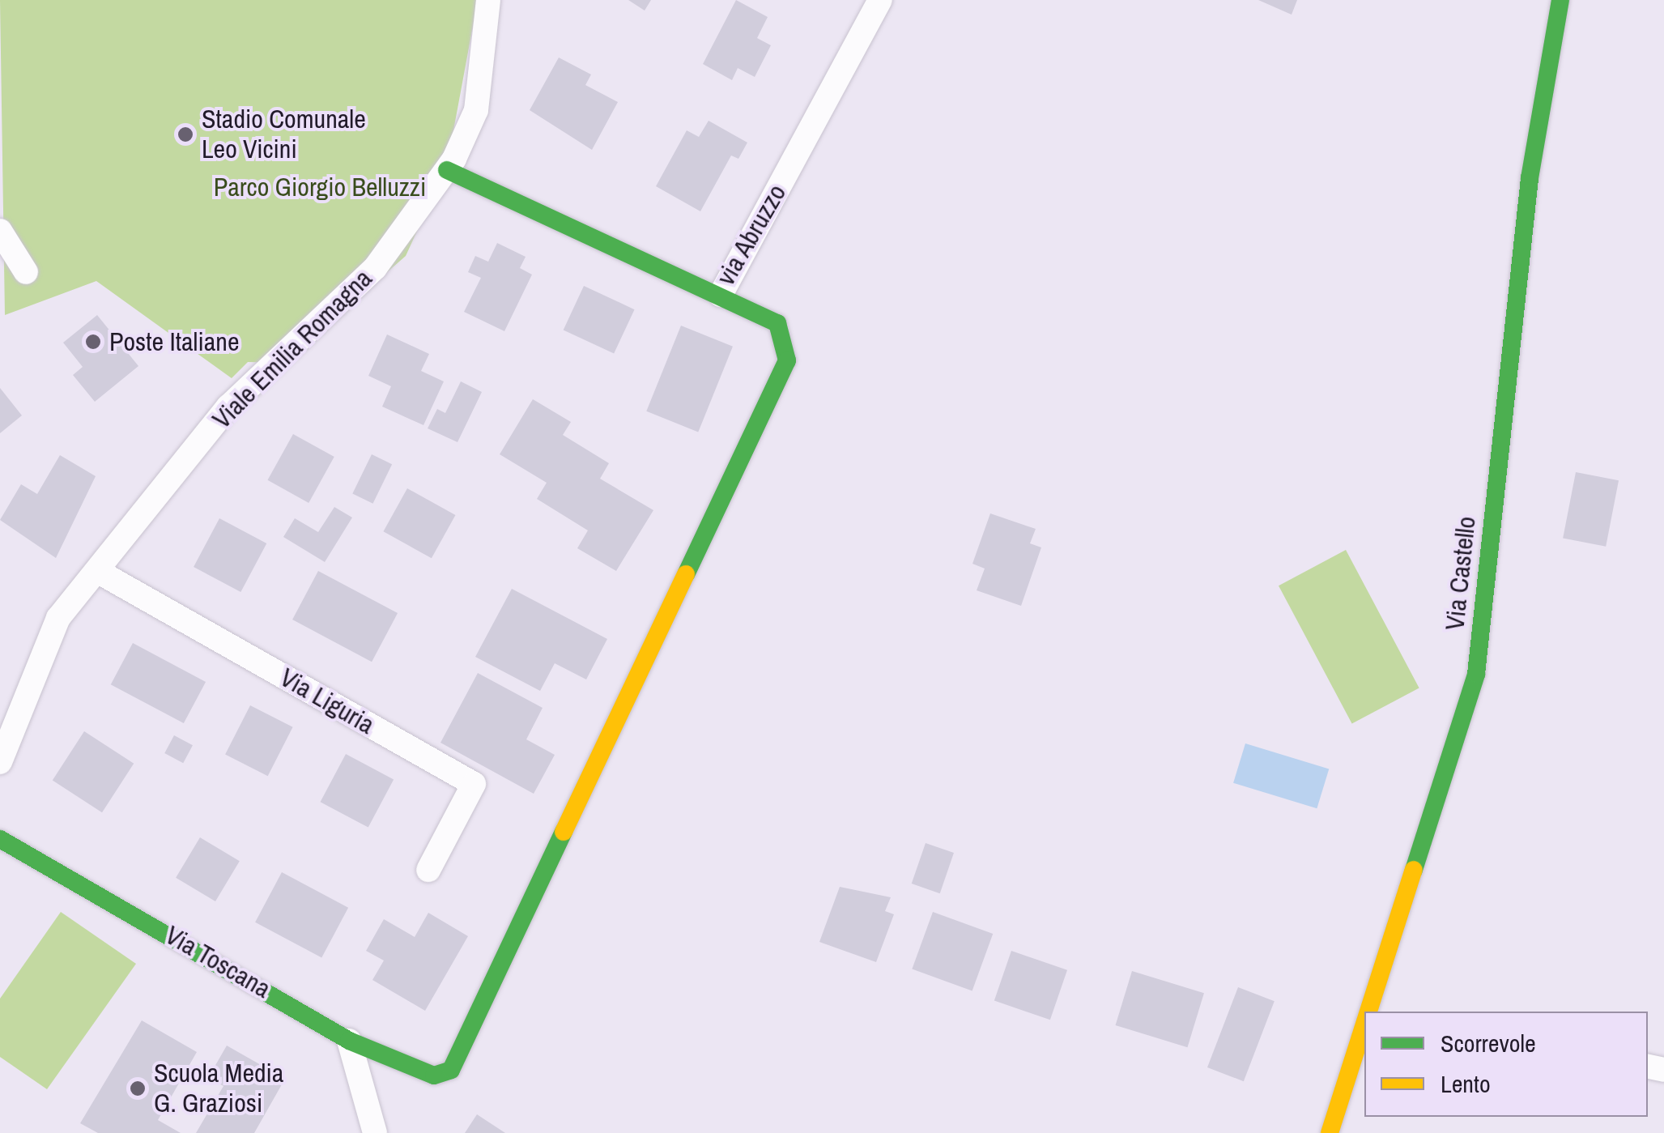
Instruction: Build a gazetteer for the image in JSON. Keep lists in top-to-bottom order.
{
  "streets": {
    "street": [
      "via Abruzzo",
      "Viale Emilia Romagna",
      "Via Castello",
      "Via Liguria",
      "Via Toscana"
    ]
  },
  "crossings": [
    ["via Abruzzo", "Viale Emilia Romagna"],
    ["via Abruzzo", "Via Toscana"],
    ["Viale Emilia Romagna", "Via Liguria"]
  ],
  "parks": ["Parco Giorgio Belluzzi"],
  "places": ["Stadio Comunale Leo Vicini", "Poste Italiane", "Scuola Media G. Graziosi"],
  "legend": ["Scorrevole", "Lento"]
}
